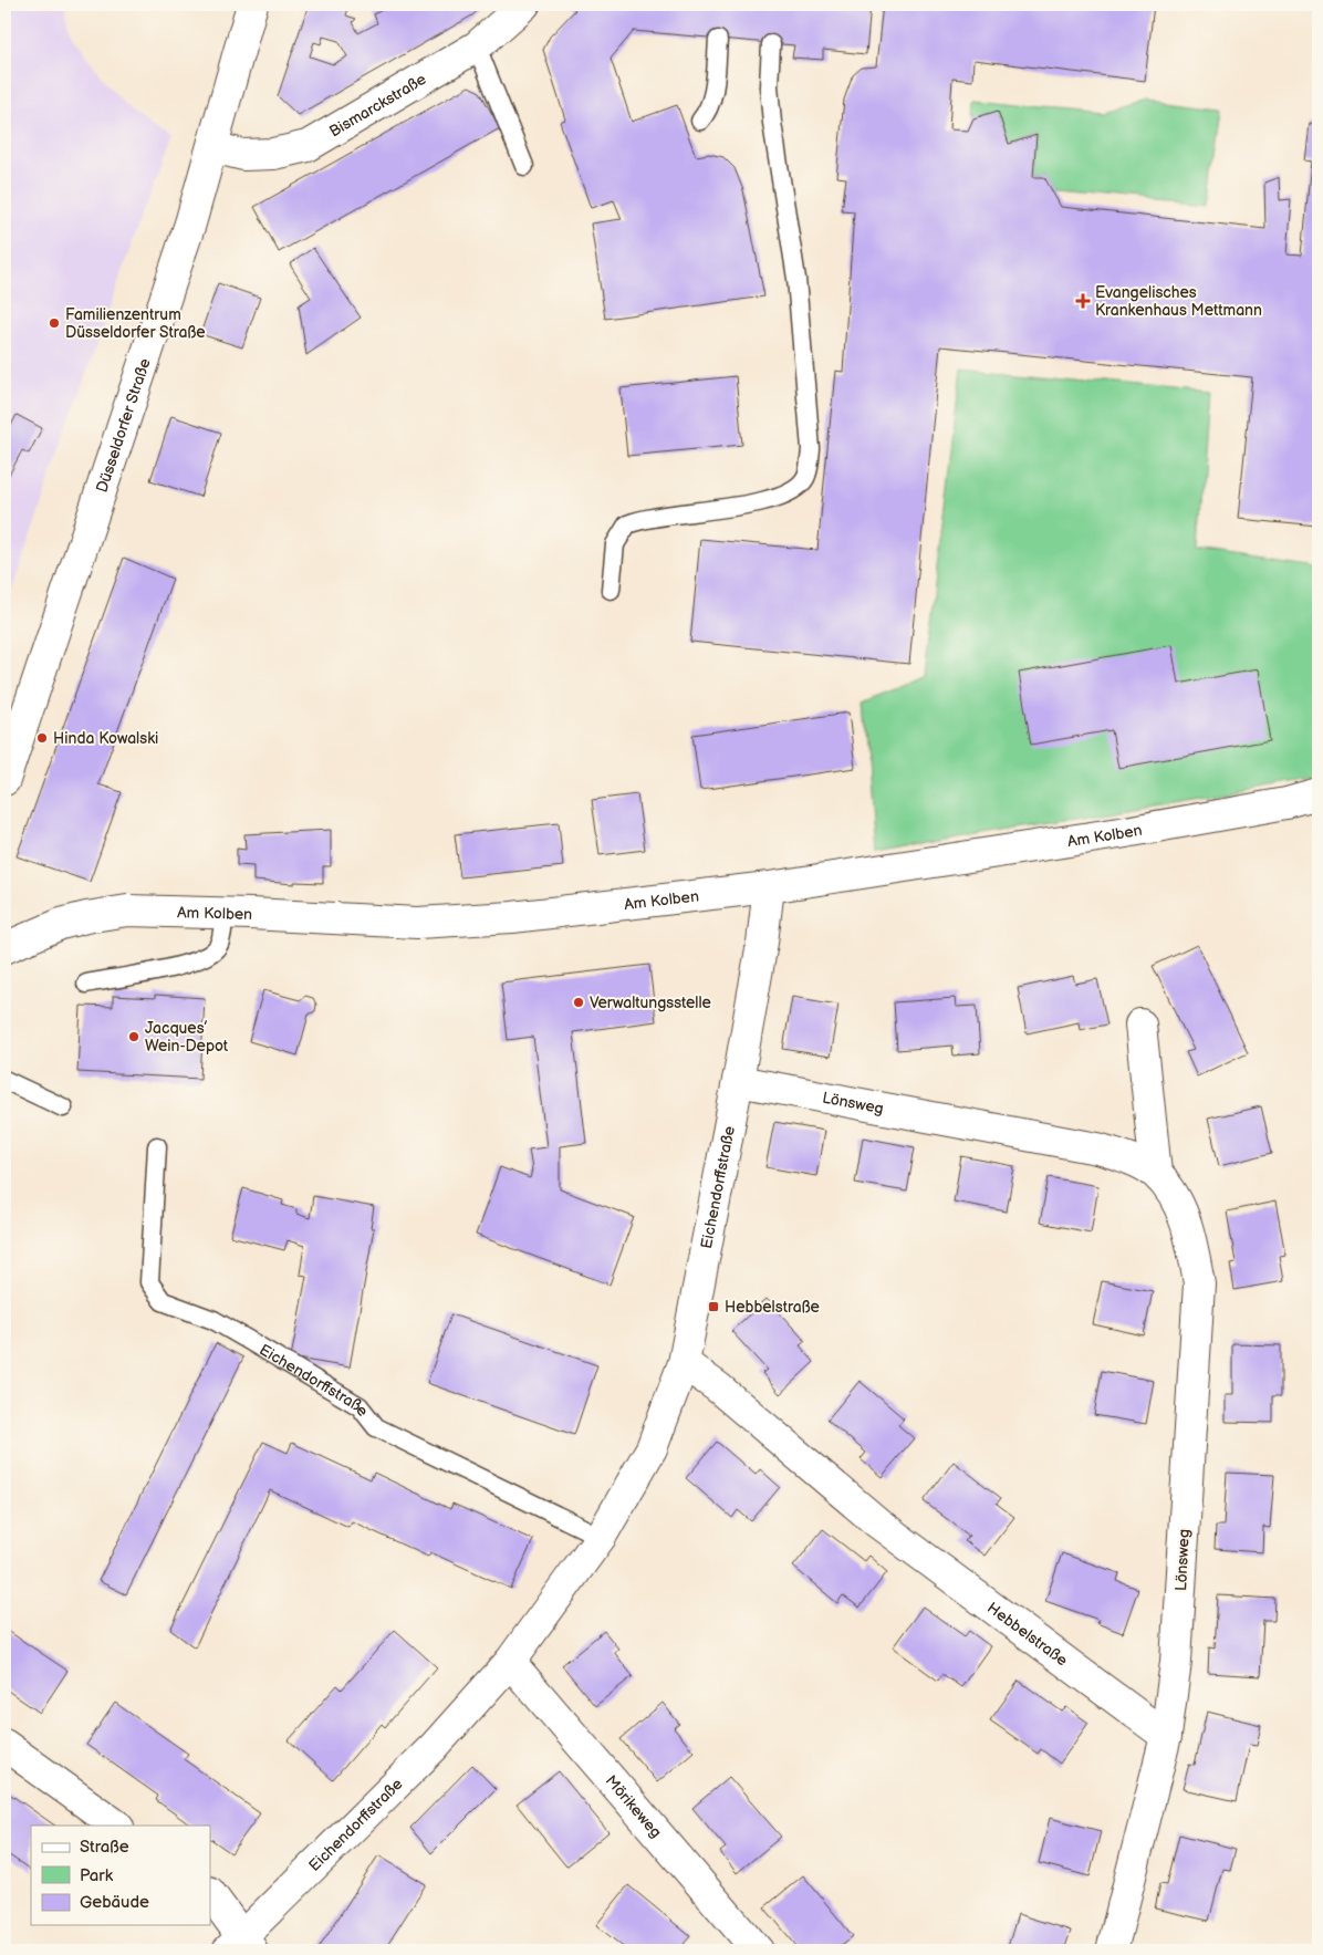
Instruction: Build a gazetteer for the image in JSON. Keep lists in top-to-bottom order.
{
  "streets": {
    "street": [
      "Bismarckstraße",
      "Düsseldorfer Straße",
      "Am Kolben",
      "Lönsweg",
      "Eichendorffstraße",
      "Hebbelstraße",
      "Mörikeweg"
    ]
  },
  "crossings": [
    ["Bismarckstraße", "Düsseldorfer Straße"],
    ["Lönsweg", "Eichendorffstraße"],
    ["Lönsweg", "Hebbelstraße"],
    ["Eichendorffstraße", "Hebbelstraße"],
    ["Eichendorffstraße", "Mörikeweg"]
  ],
  "places": {
    "health": ["Evangelisches Krankenhaus Mettmann"],
    "other": [
      "Familienzentrum Düsseldorfer Straße",
      "Hinda Kowalski",
      "Verwaltungsstelle",
      "Jacques’ Wein-Depot"
    ],
    "transit": ["Hebbelstraße"]
  },
  "legend": ["Straße", "Park", "Gebäude"]
}
